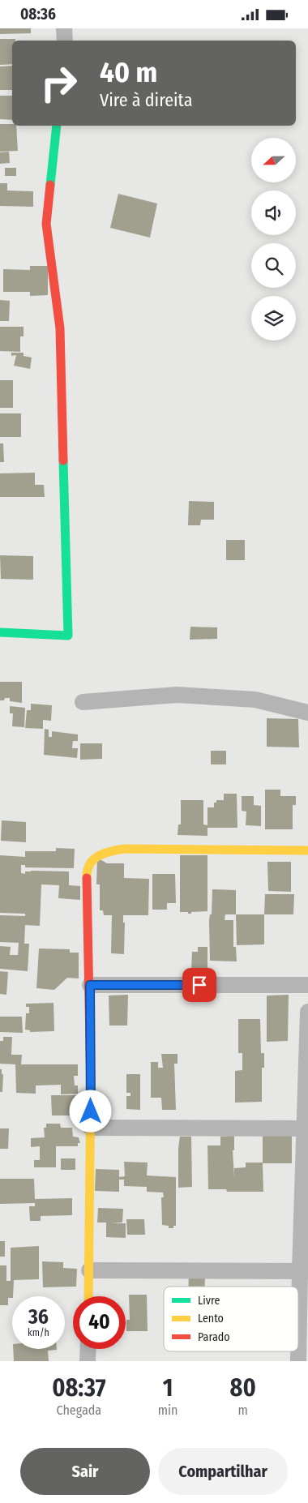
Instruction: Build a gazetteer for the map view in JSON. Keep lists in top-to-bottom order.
{
  "legend": ["Livre", "Lento", "Parado"],
  "north": "left",
  "page": {
    "status": "08:36",
    "turn": ["40 m", "Vire à direita"],
    "speed": "36 km/h",
    "limit": "40",
    "eta": [
      "08:37",
      "Chegada",
      "1",
      "min",
      "80",
      "m"
    ],
    "buttons": ["Sair", "Compartilhar"]
  }
}
